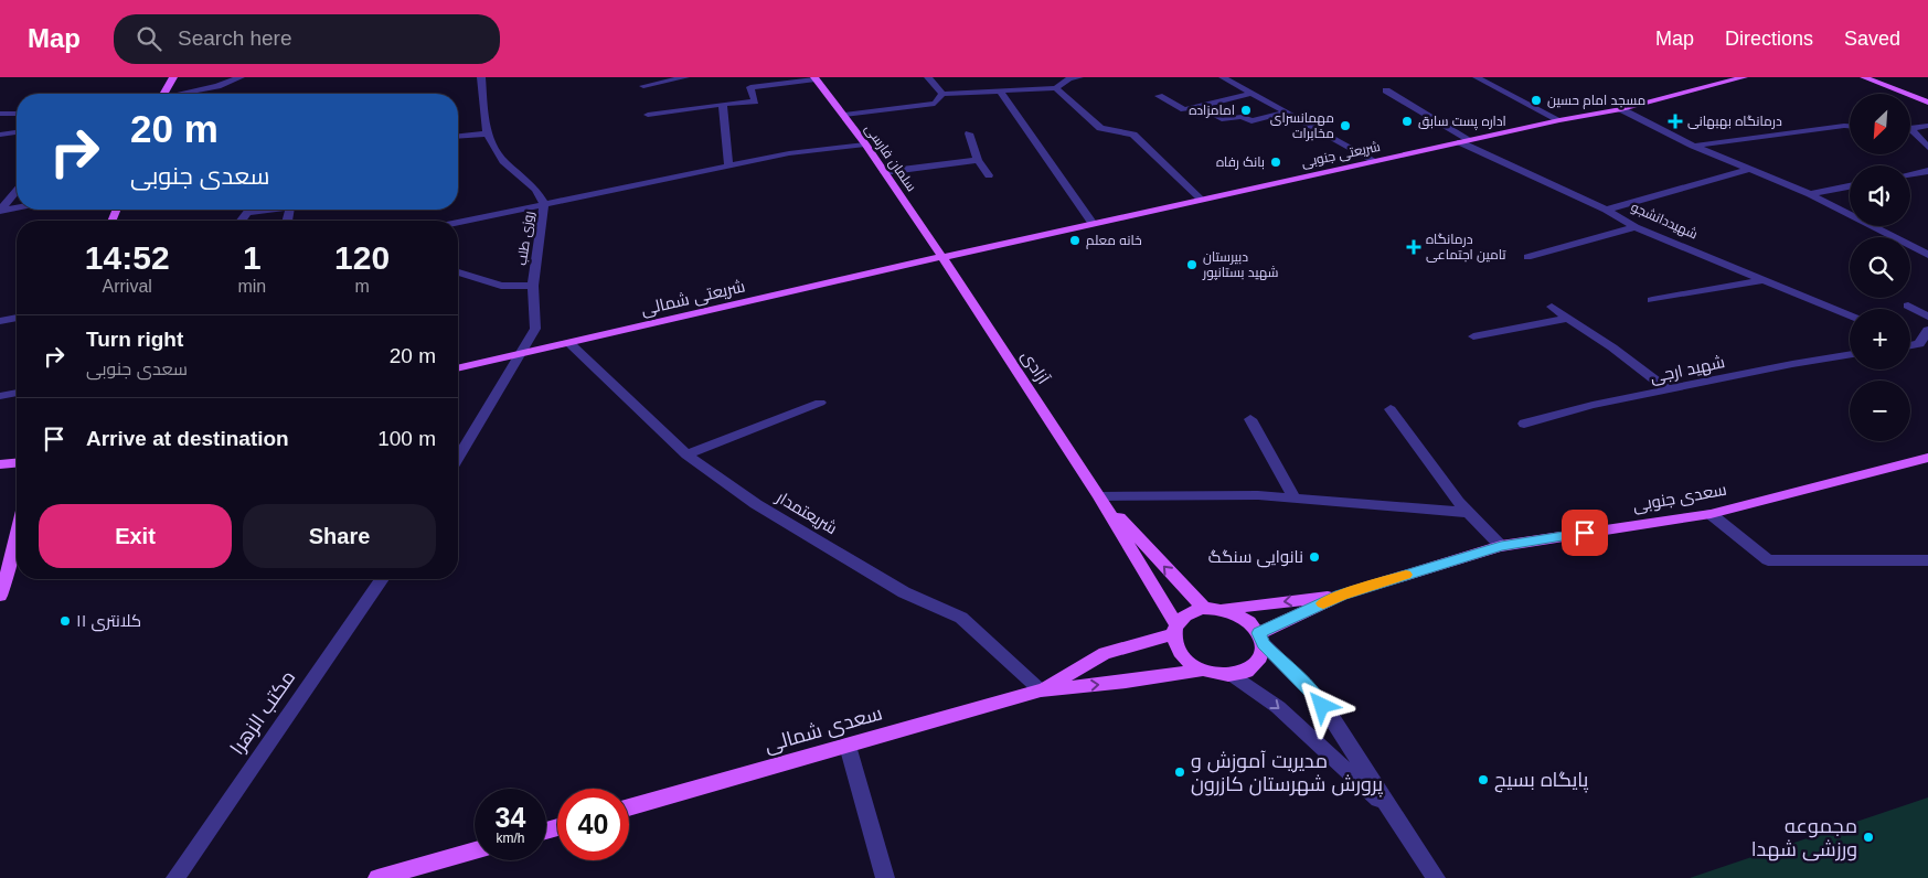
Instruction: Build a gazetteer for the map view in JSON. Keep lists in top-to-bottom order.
{
  "streets": {
    "main road": [
      "شریعتی جنوبی",
      "سلمان فارسی",
      "شریعتی شمالی",
      "آزادی",
      "سعدی جنوبی",
      "سعدی شمالی"
    ],
    "street": [
      "شهیددانشجو",
      "روزی طلب",
      "شهید ارجی",
      "شریعتمدار",
      "مکتب الزهرا"
    ]
  },
  "crossings": [
    ["شریعتی جنوبی", "سلمان فارسی"],
    ["شریعتی جنوبی", "شهیددانشجو"],
    ["شریعتی جنوبی", "شریعتی شمالی"],
    ["شریعتی جنوبی", "آزادی"],
    ["سلمان فارسی", "شریعتی شمالی"],
    ["سلمان فارسی", "آزادی"],
    ["روزی طلب", "شریعتی شمالی"],
    ["شریعتی شمالی", "آزادی"],
    ["شریعتی شمالی", "شریعتمدار"],
    ["آزادی", "سعدی جنوبی"],
    ["شریعتمدار", "سعدی شمالی"]
  ],
  "places": {
    "other": [
      "مسجد امام حسین",
      "امامزاده",
      "اداره پست سابق",
      "مهمانسرای مخابرات",
      "بانک رفاه",
      "خانه معلم",
      "دبیرستان شهید بستانپور",
      "نانوایی سنگگ",
      "کلانتری ۱۱",
      "مدیریت آموزش و پرورش شهرستان کازرون",
      "پایگاه بسیج",
      "مجموعه ورزشی شهدا"
    ],
    "health": ["درمانگاه بهبهانی", "درمانگاه تامین اجتماعی"]
  },
  "north": "bottom left",
  "page": {
    "header": "Map",
    "search": "Search here",
    "nav": ["Map", "Directions", "Saved"],
    "map_buttons": ["+", "−"],
    "turn": ["20 m", "سعدی جنوبی"],
    "eta": [
      "14:52",
      "Arrival",
      "1",
      "min",
      "120",
      "m"
    ],
    "list": [
      {
        "name": "Turn right",
        "note": "سعدی جنوبی",
        "value": "20 m"
      },
      {
        "name": "Arrive at destination",
        "value": "100 m"
      }
    ],
    "buttons": ["Exit", "Share"],
    "speed": "34 km/h",
    "limit": "40"
  }
}
